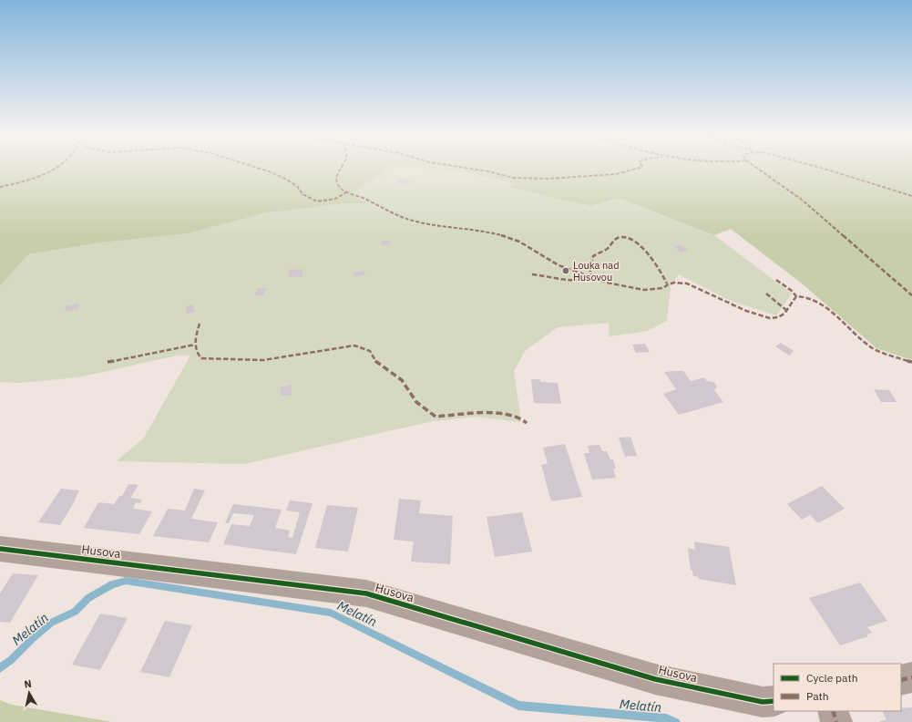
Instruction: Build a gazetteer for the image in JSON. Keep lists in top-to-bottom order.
{
  "streets": {
    "street": ["Husova"]
  },
  "water": ["Melatín"],
  "places": ["Louka nad Husovou"],
  "legend": ["Cycle path", "Path"],
  "north": "top"
}
